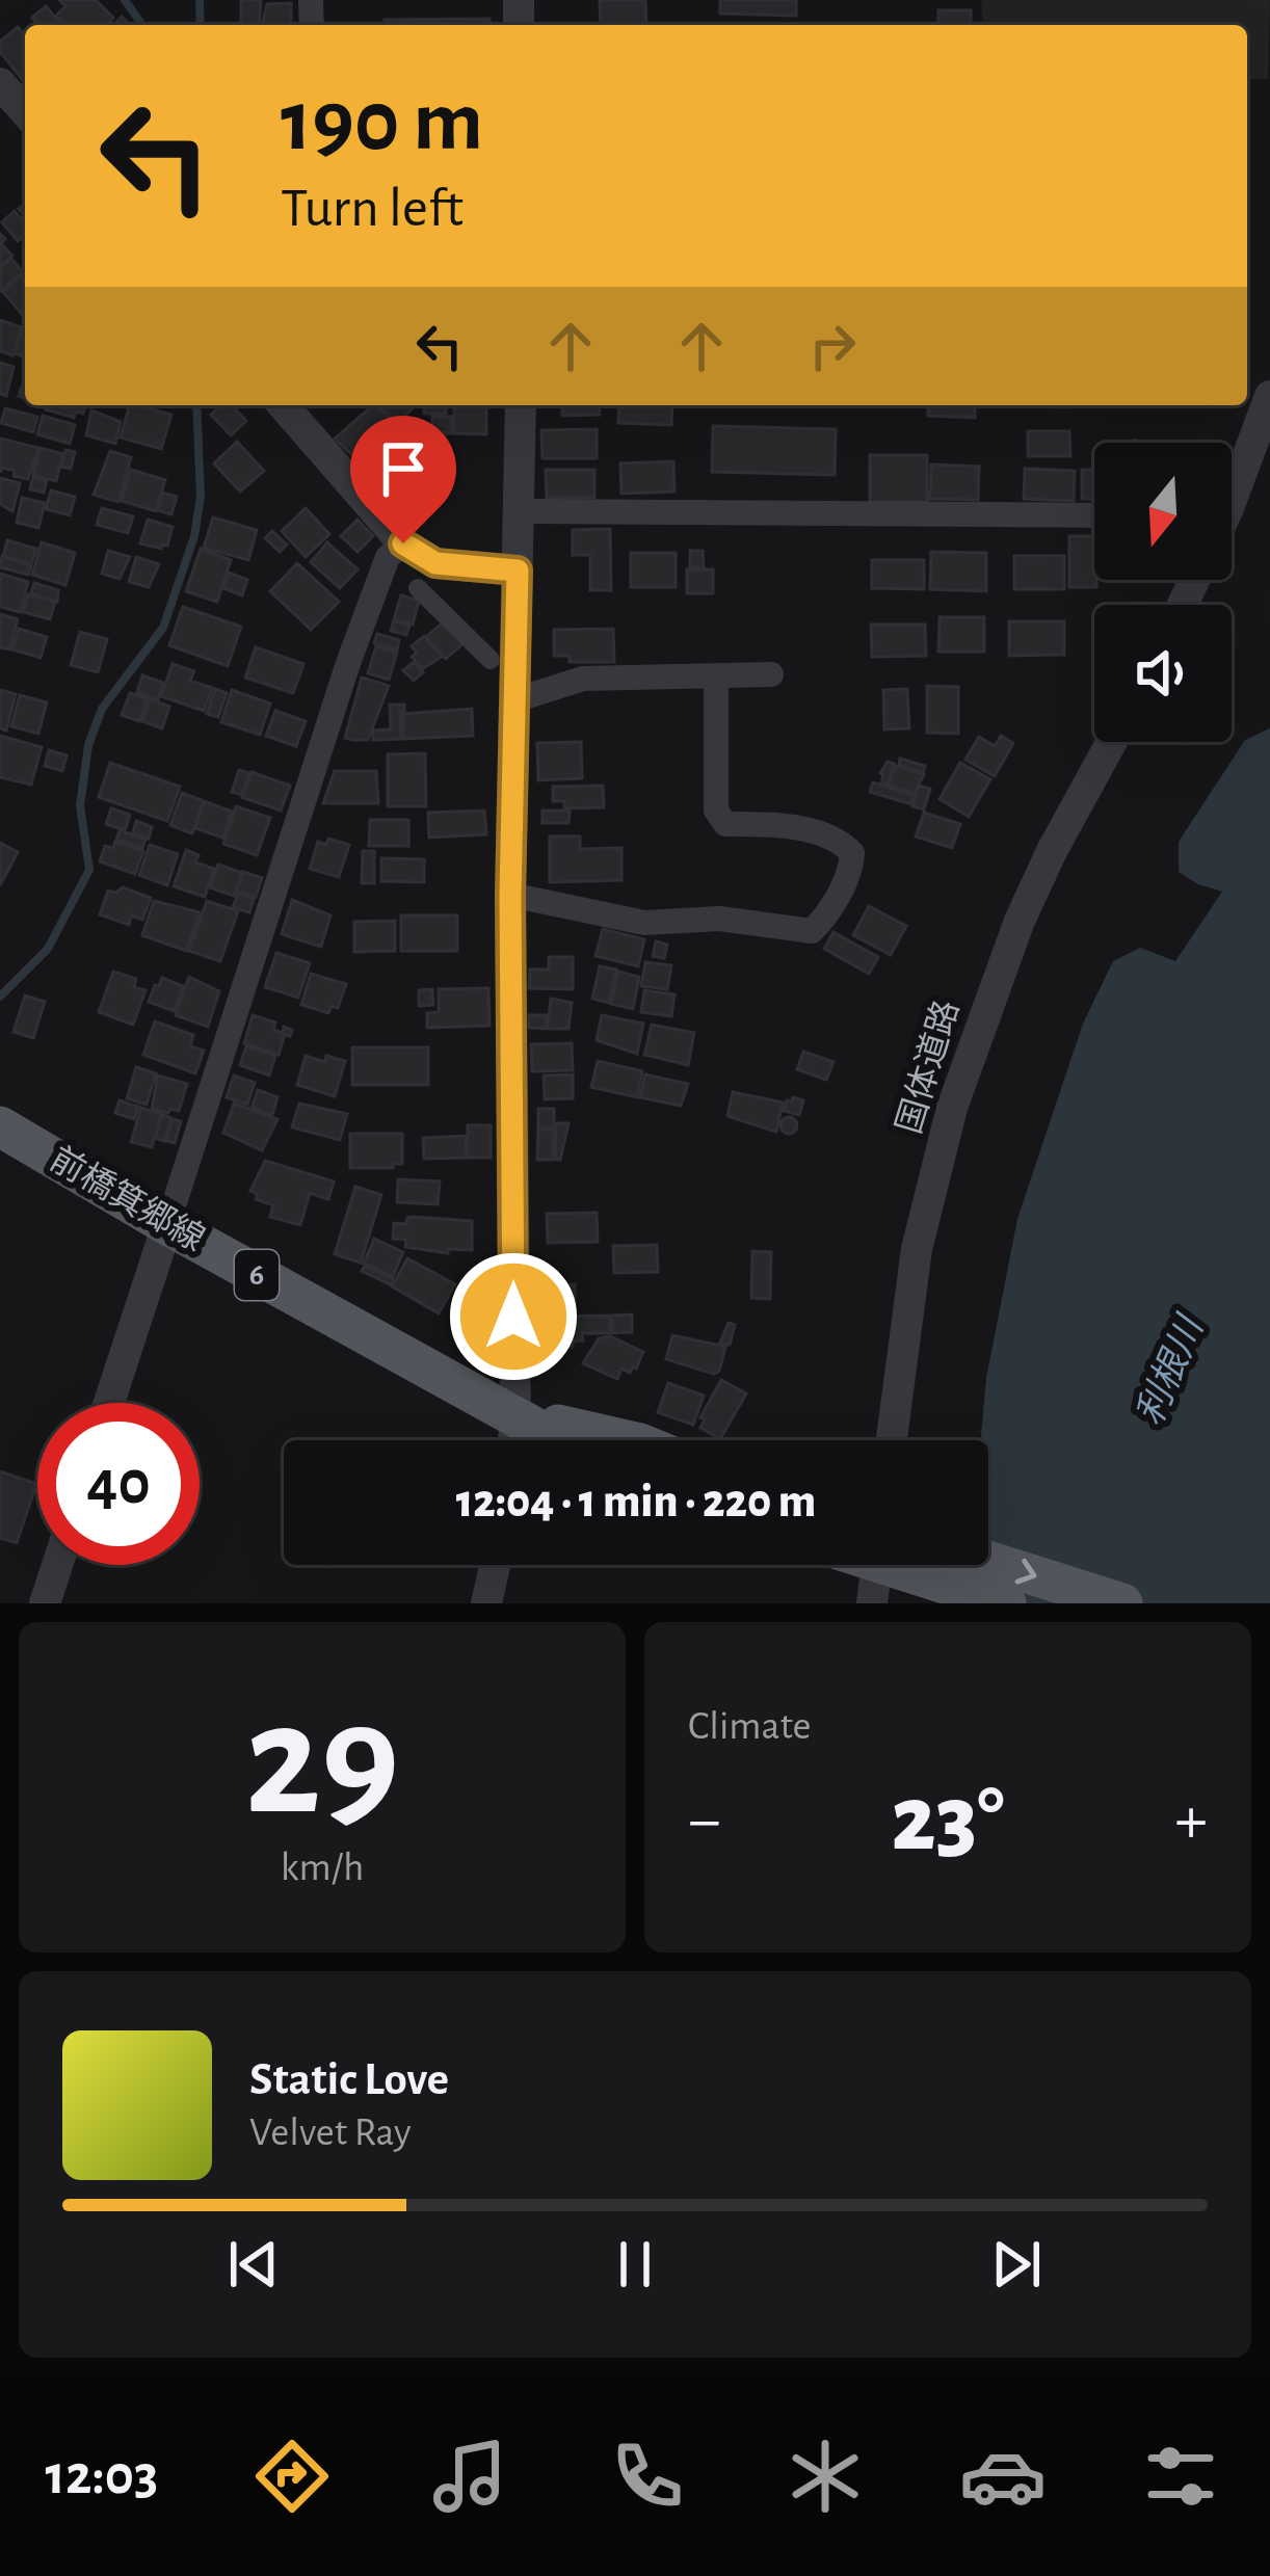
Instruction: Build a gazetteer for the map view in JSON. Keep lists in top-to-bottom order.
{
  "streets": {
    "main road": ["前橋箕郷線", "6"],
    "street": ["国体道路"]
  },
  "water": ["利根川"],
  "north": "bottom",
  "page": {
    "turn": ["190 m", "Turn left"],
    "limit": "40",
    "trip": "12:04 · 1 min · 220 m",
    "tile": [
      ["29", "km/h"],
      "Climate"
    ],
    "heat": ["−", "23°", "+"],
    "song": ["Static Love", "Velvet Ray"],
    "tabs": "12:03"
  }
}
